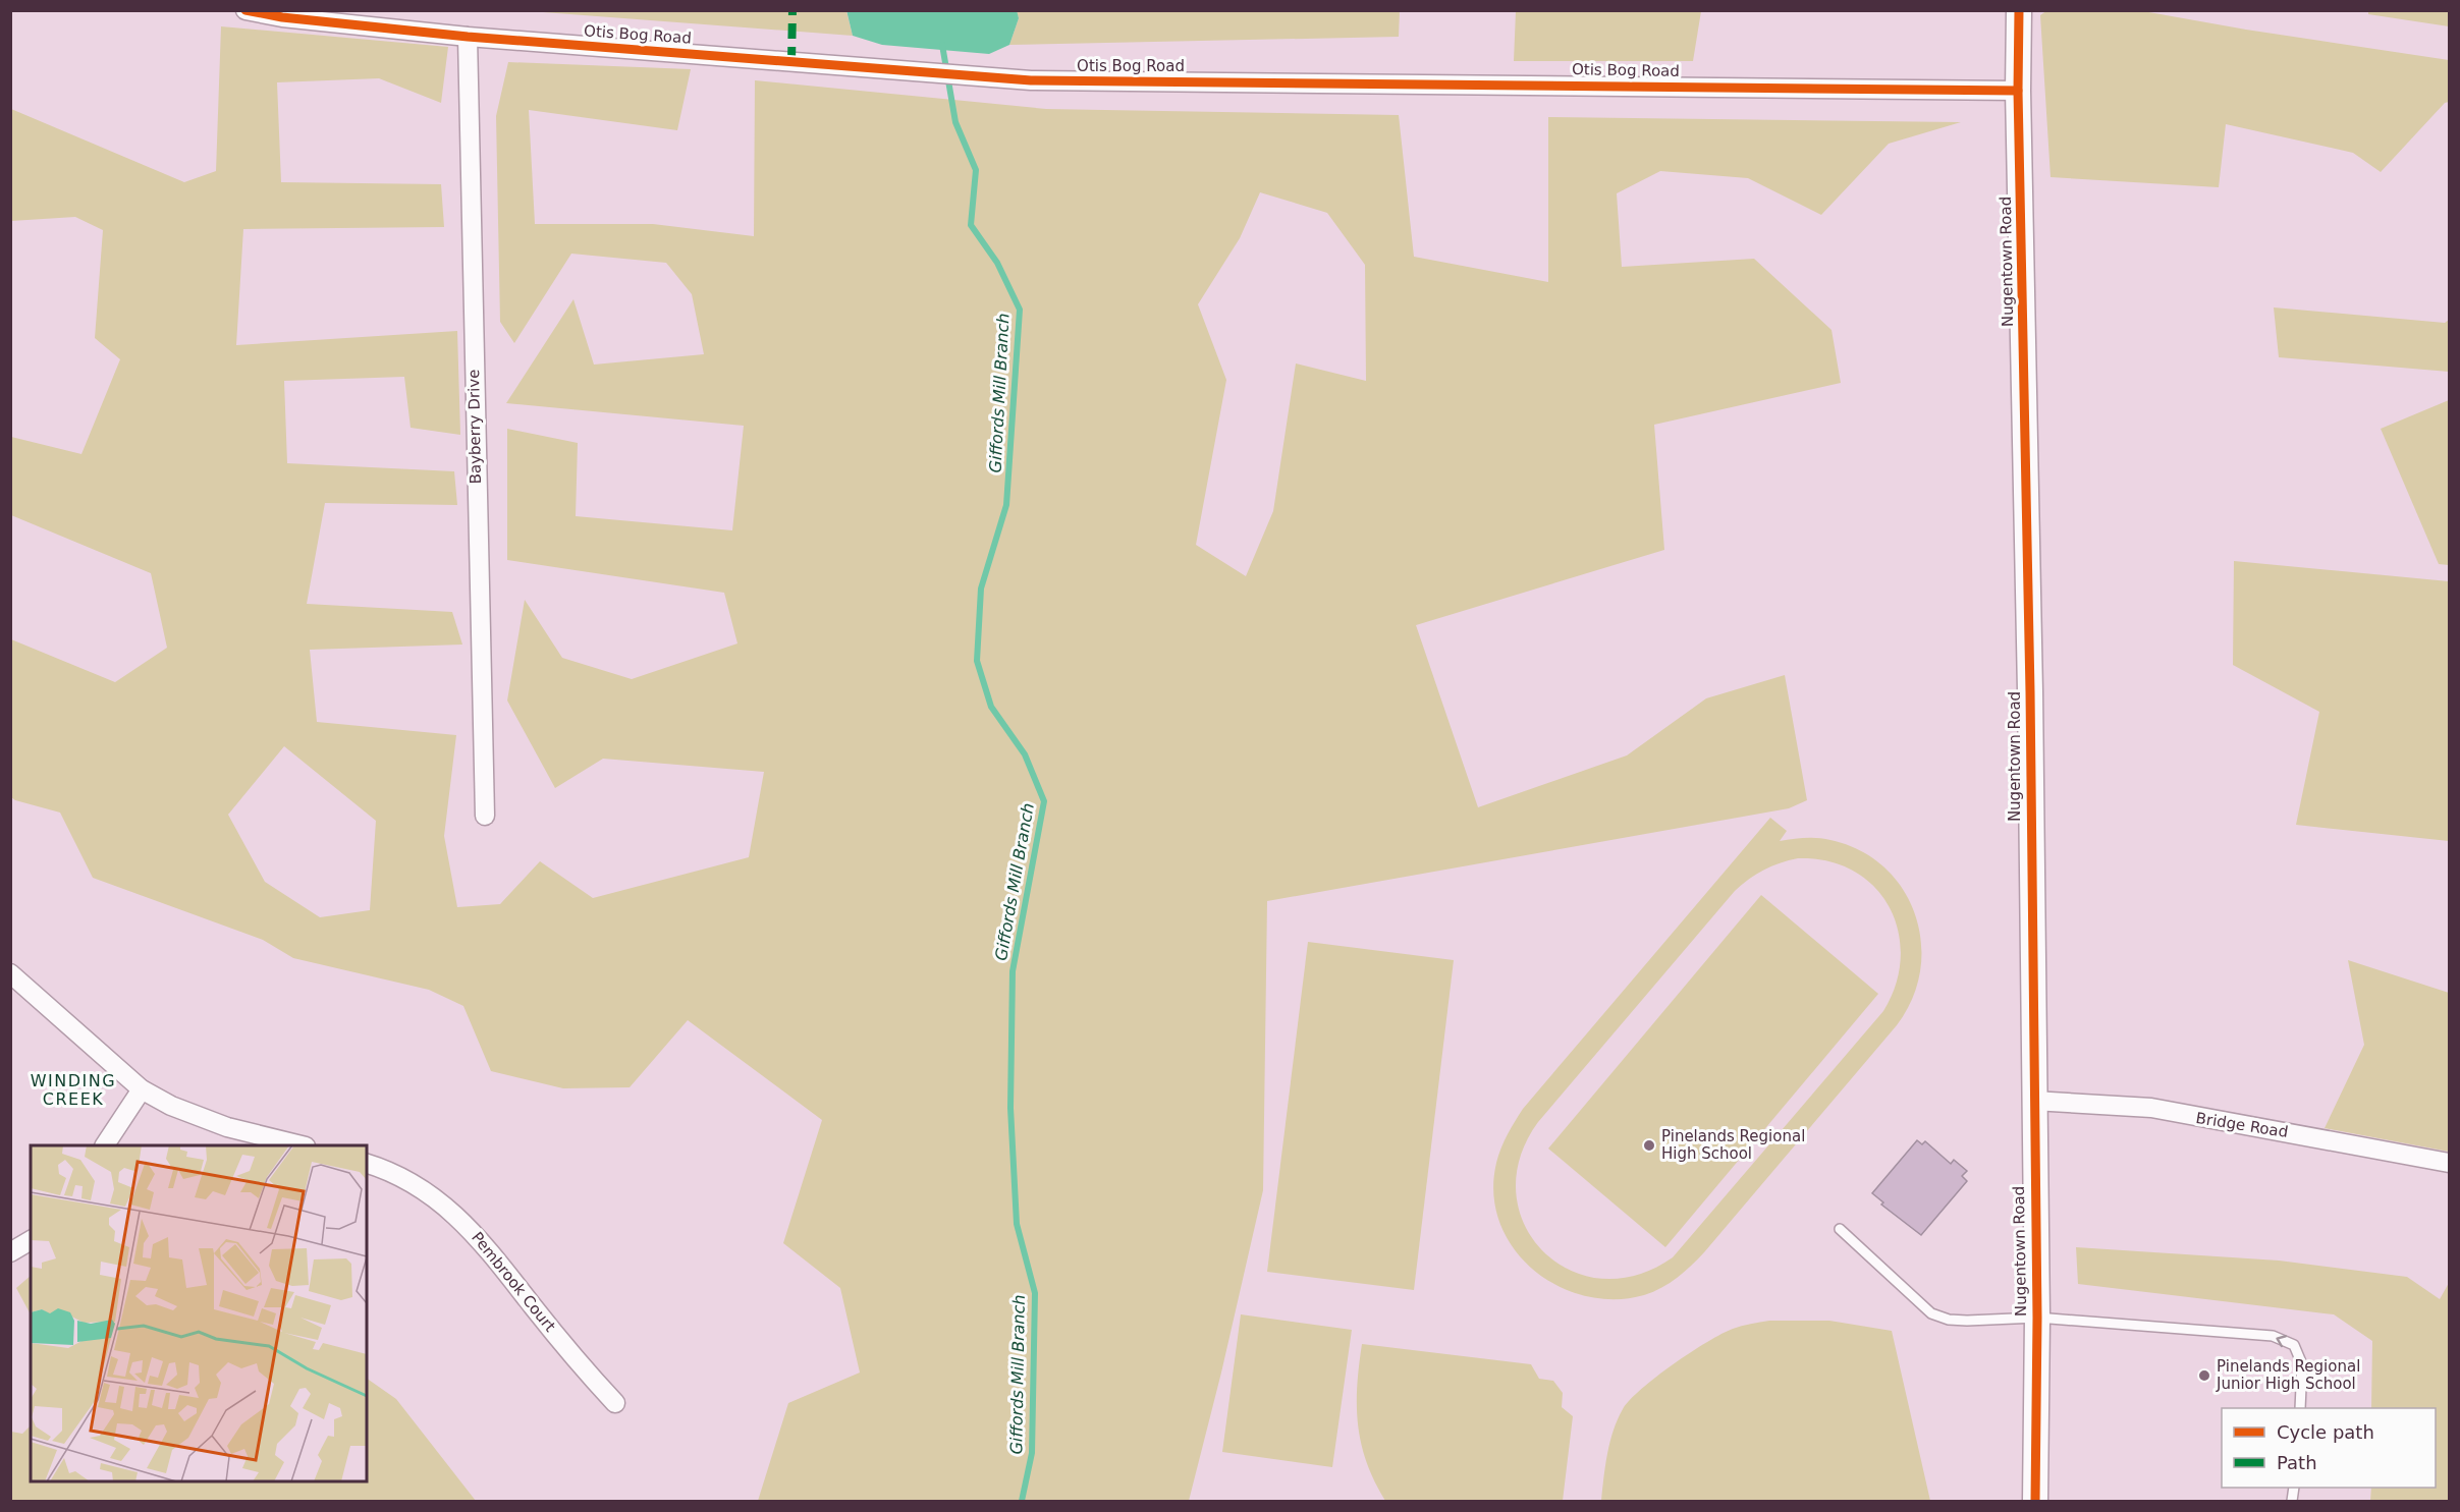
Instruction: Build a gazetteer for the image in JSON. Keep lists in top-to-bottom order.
{
  "streets": {
    "street": [
      "Otis Bog Road",
      "Nugentown Road",
      "Bayberry Drive",
      "Bridge Road",
      "Pembrook Court"
    ]
  },
  "crossings": [
    ["Otis Bog Road", "Nugentown Road"],
    ["Otis Bog Road", "Bayberry Drive"],
    ["Nugentown Road", "Bridge Road"]
  ],
  "districts": ["WINDING CREEK"],
  "water": ["Giffords Mill Branch"],
  "places": ["Pinelands Regional High School", "Pinelands Regional Junior High School"],
  "legend": ["Cycle path", "Path"]
}
